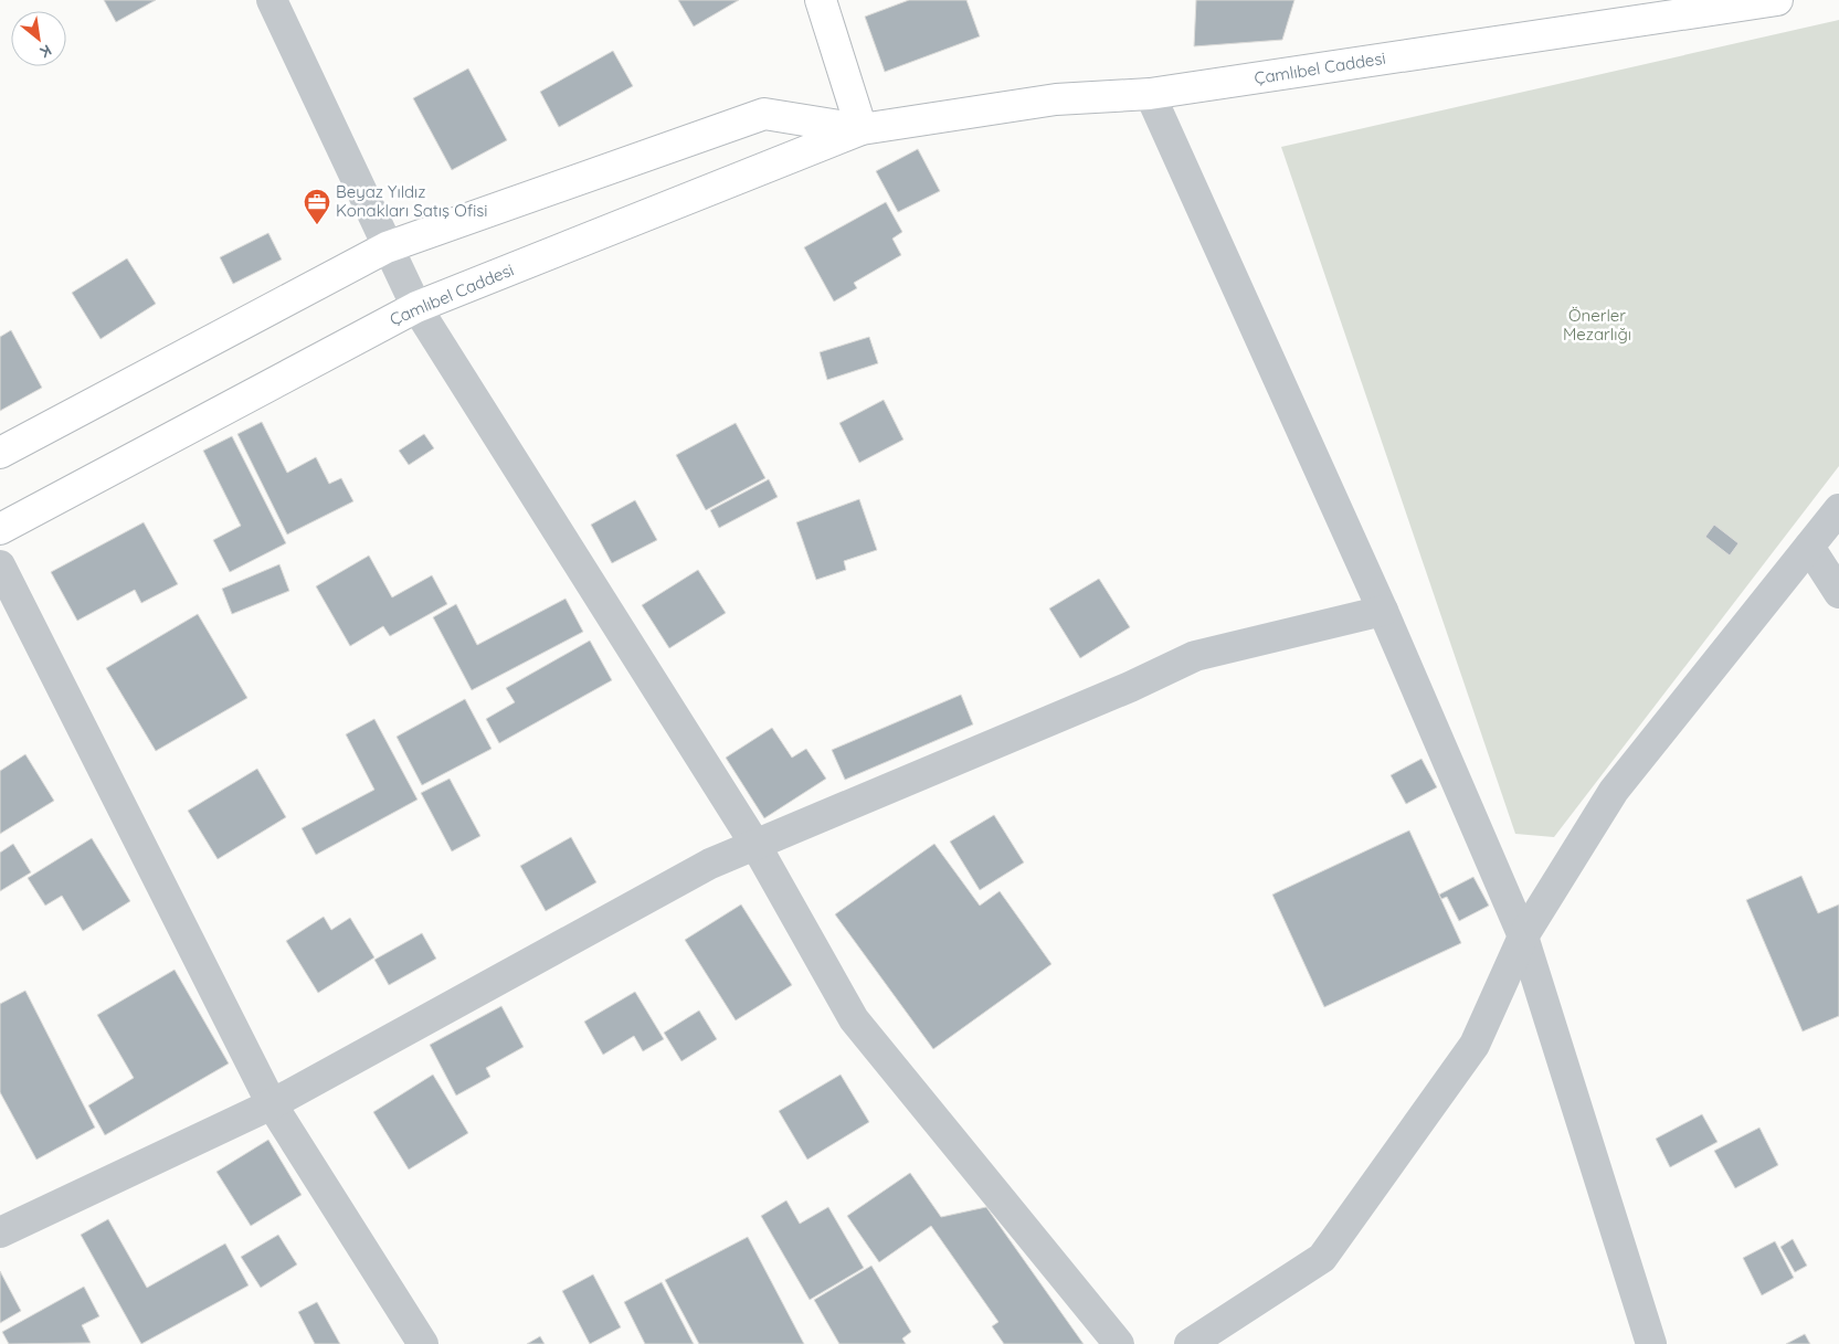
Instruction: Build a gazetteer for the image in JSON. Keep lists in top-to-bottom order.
{
  "streets": {
    "main road": ["Çamlıbel Caddesi"]
  },
  "parks": ["Önerler Mezarlığı"],
  "places": {
    "office": ["Beyaz Yıldız Konakları Satış Ofisi"]
  },
  "north": "bottom right"
}
